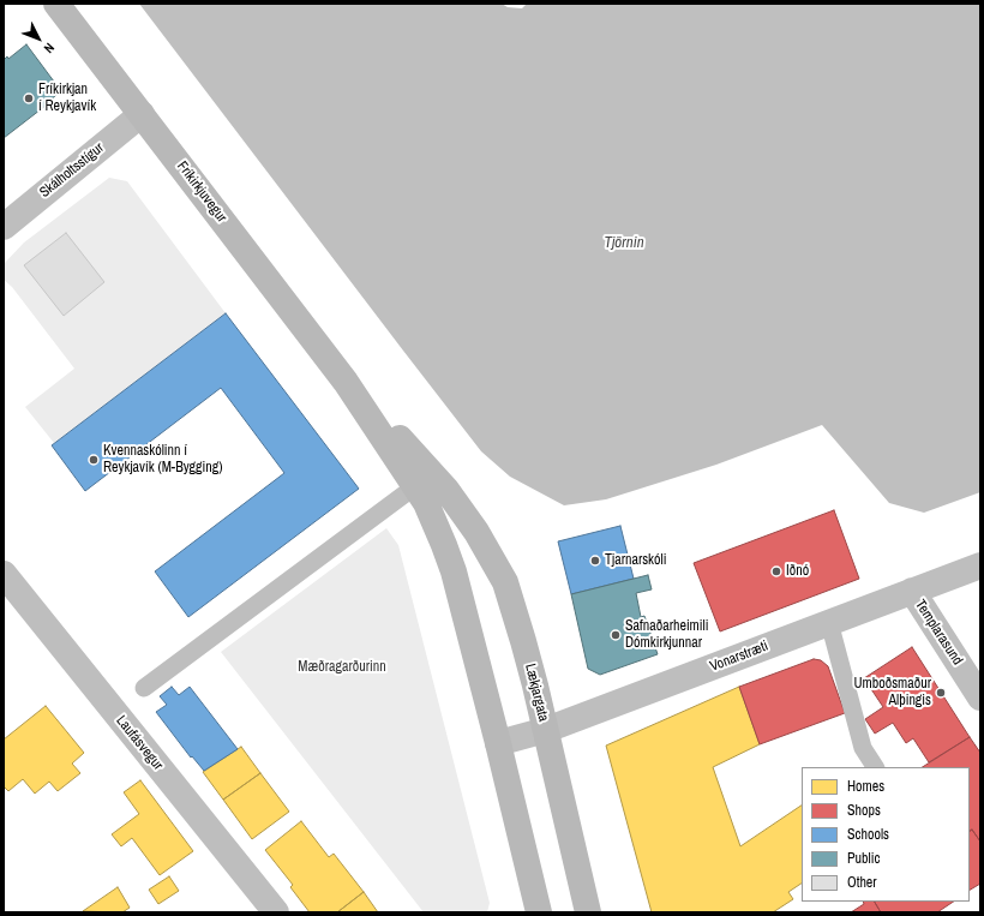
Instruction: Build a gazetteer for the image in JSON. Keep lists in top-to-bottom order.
{
  "streets": {
    "main road": ["Fríkirkjuvegur", "Lækjargata"],
    "street": [
      "Skálholtsstígur",
      "Templarasund",
      "Vonarstræti",
      "Laufásvegur"
    ]
  },
  "crossings": [
    ["Skálholtsstígur", "Fríkirkjuvegur"],
    ["Fríkirkjuvegur", "Lækjargata"],
    ["Templarasund", "Vonarstræti"],
    ["Vonarstræti", "Lækjargata"]
  ],
  "water": ["Tjörnin"],
  "parks": ["Mæðragarðurinn"],
  "places": [
    "Fríkirkjan í Reykjavík",
    "Kvennaskólinn í Reykjavík (M-Bygging)",
    "Tjarnarskóli",
    "Iðnó",
    "Safnaðarheimili Dómkirkjunnar",
    "Umboðsmaður Alþingis"
  ],
  "legend": [
    "Homes",
    "Shops",
    "Schools",
    "Public",
    "Other"
  ],
  "north": "bottom right"
}
